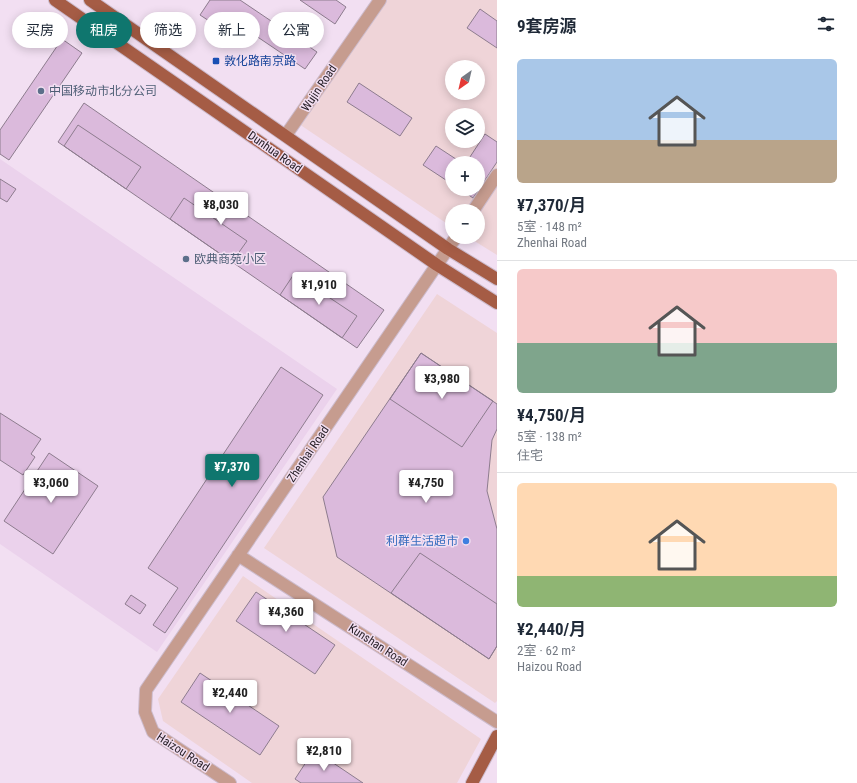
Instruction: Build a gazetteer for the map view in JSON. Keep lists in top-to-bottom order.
{
  "streets": {
    "main road": ["Dunhua Road"],
    "street": [
      "Wujin Road",
      "Zhenhai Road",
      "Kunshan Road",
      "Haizou Road"
    ]
  },
  "crossings": [
    ["Wujin Road", "Dunhua Road"],
    ["Dunhua Road", "Zhenhai Road"],
    ["Zhenhai Road", "Kunshan Road"],
    ["Zhenhai Road", "Haizou Road"]
  ],
  "places": {
    "transit": ["敦化路南京路"],
    "other": ["中国移动市北分公司", "欧典商苑小区", "利群生活超市"]
  },
  "north": "bottom left",
  "page": {
    "heading": "9套房源",
    "chip": [
      "买房",
      "租房",
      "筛选",
      "新上",
      "公寓"
    ],
    "list": [
      {
        "name": "¥7,370/月",
        "note": "5室 · 148 m² · Zhenhai Road"
      },
      {
        "name": "¥4,750/月",
        "note": "5室 · 138 m² · 住宅"
      },
      {
        "name": "¥2,440/月",
        "note": "2室 · 62 m² · Haizou Road"
      }
    ],
    "map_buttons": ["+", "−"],
    "price": [
      "¥8,030",
      "¥1,910",
      "¥3,980",
      "¥7,370",
      "¥3,060",
      "¥4,750",
      "¥4,360",
      "¥2,440",
      "¥2,810"
    ]
  }
}
